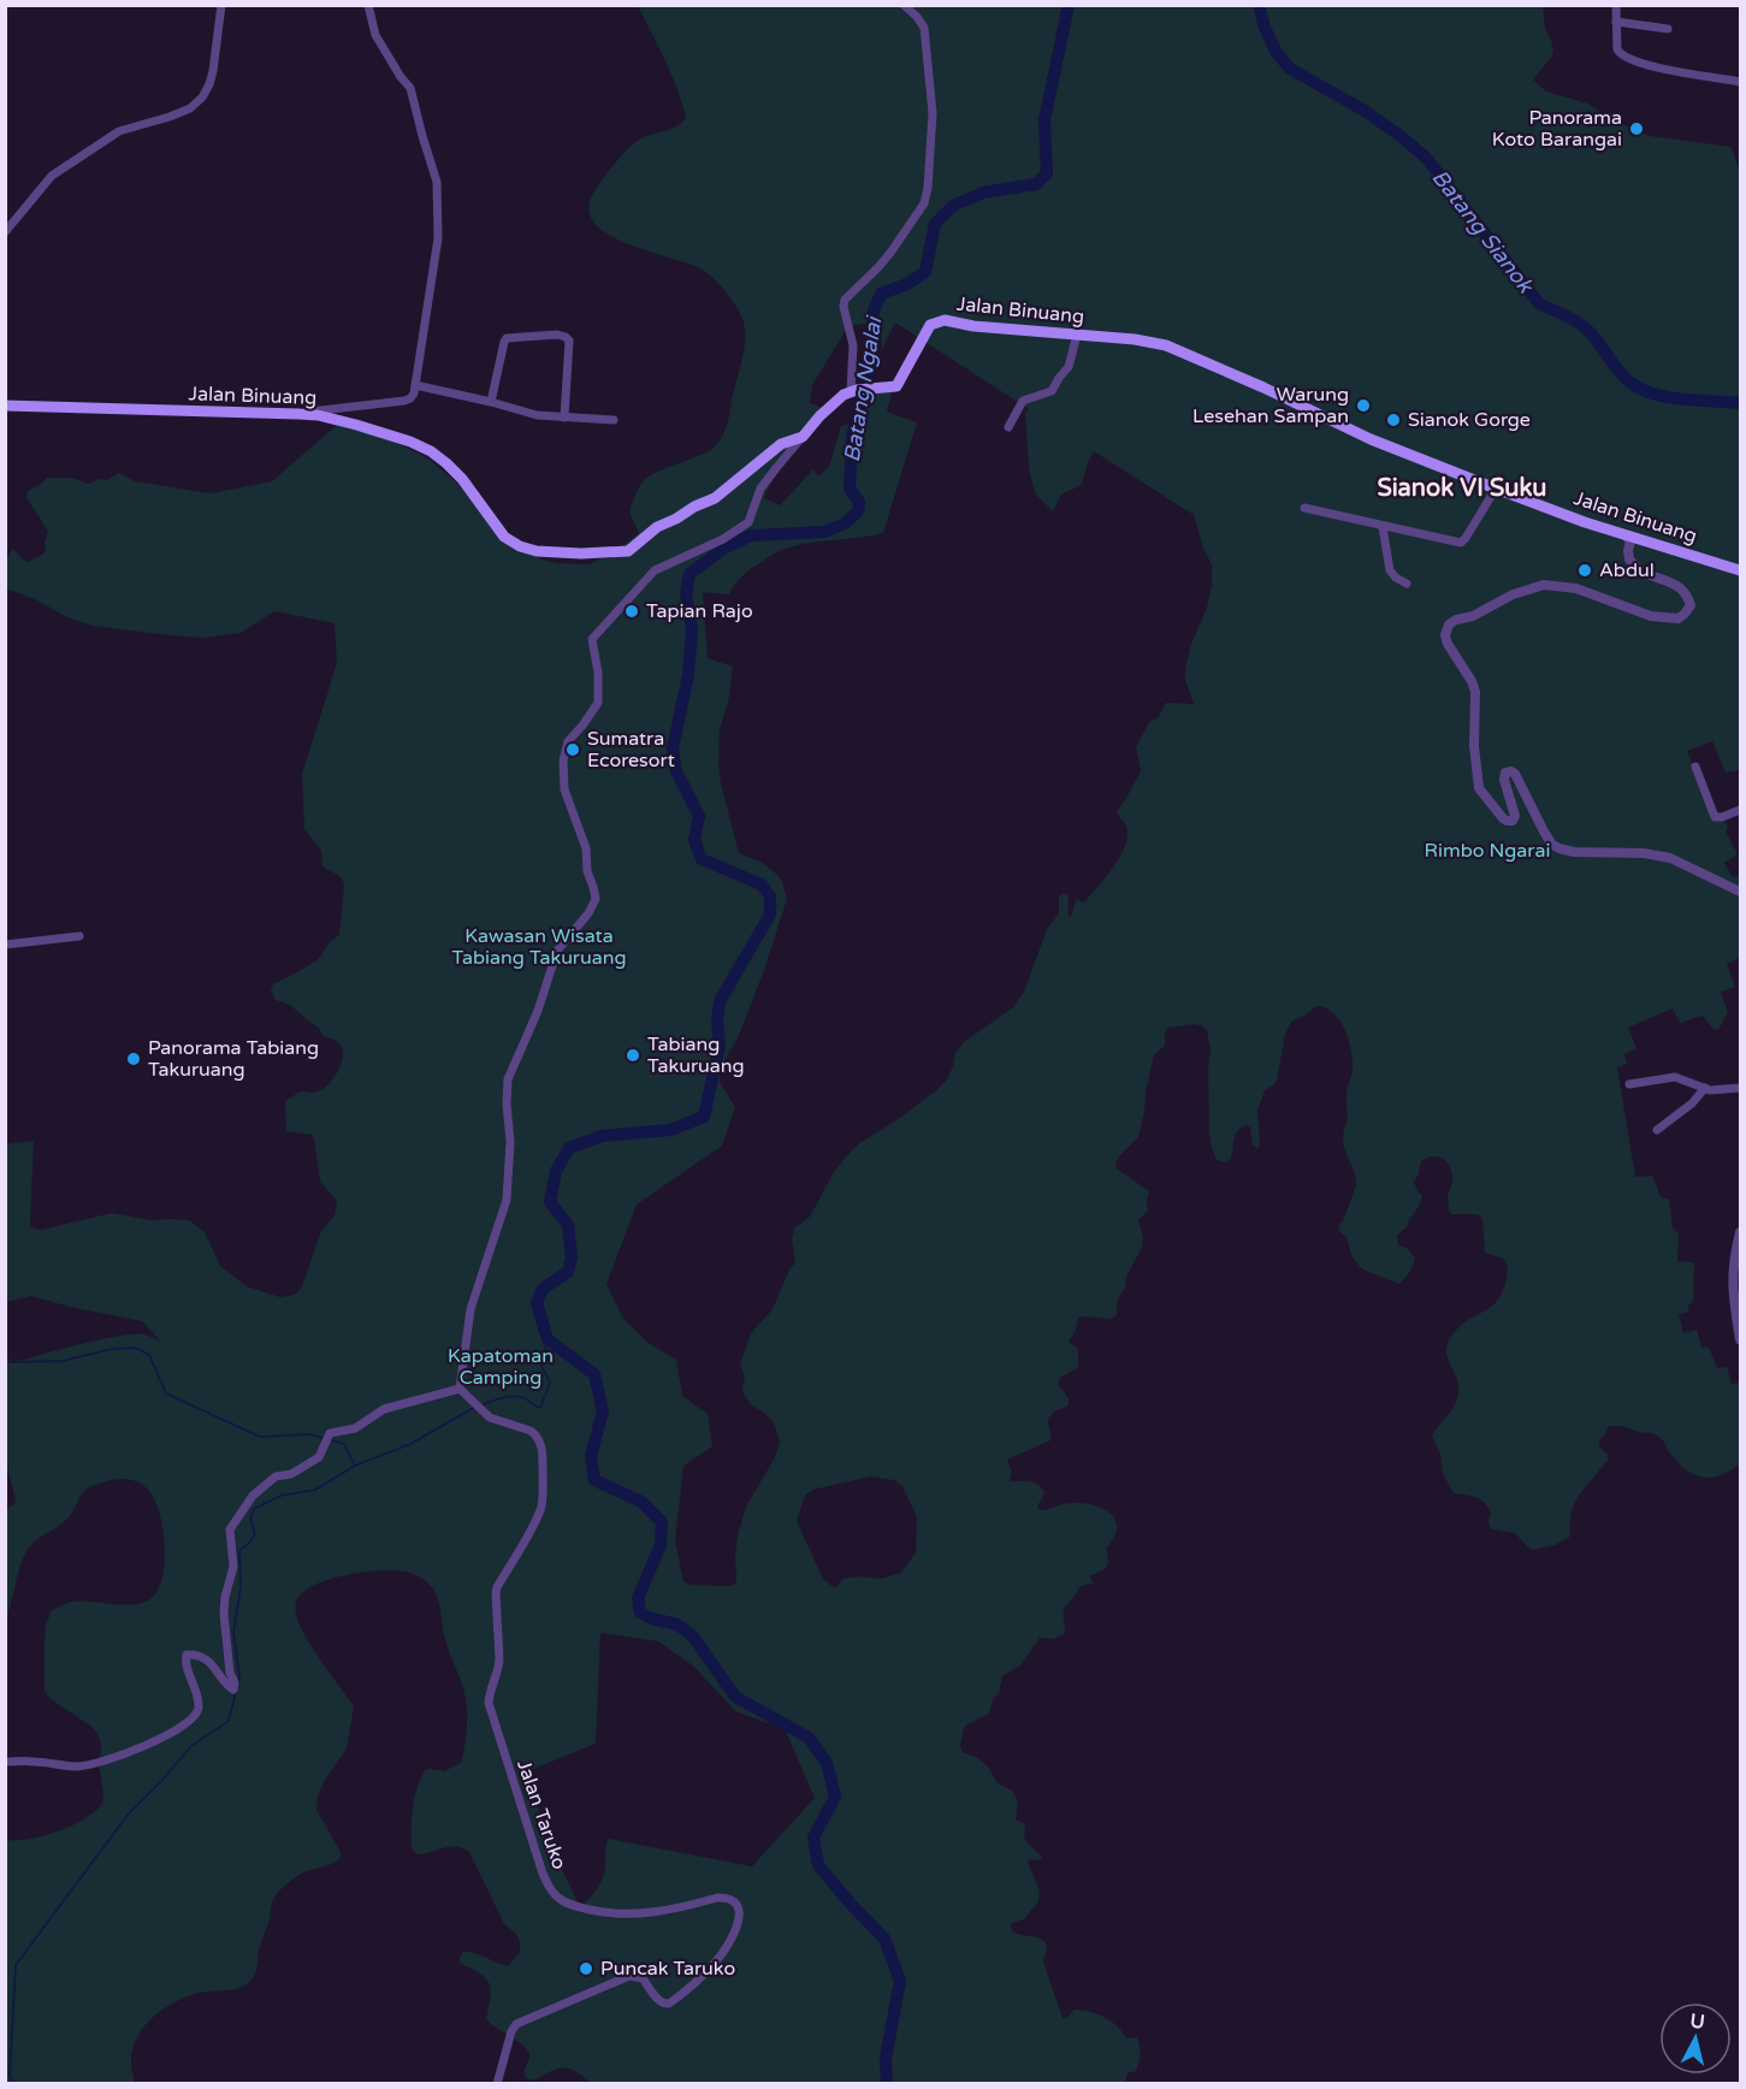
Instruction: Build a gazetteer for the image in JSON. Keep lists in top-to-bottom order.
{
  "streets": {
    "main road": ["Jalan Binuang"],
    "street": ["Jalan Taruko"]
  },
  "districts": ["Sianok VI Suku"],
  "water": ["Batang Sianok", "Batang Ngalai"],
  "parks": ["Rimbo Ngarai", "Kawasan Wisata Tabiang Takuruang", "Kapatoman Camping"],
  "places": [
    "Panorama Koto Barangai",
    "Warung Lesehan Sampan",
    "Sianok Gorge",
    "Abdul",
    "Tapian Rajo",
    "Sumatra Ecoresort",
    "Tabiang Takuruang",
    "Panorama Tabiang Takuruang",
    "Puncak Taruko"
  ],
  "north": "top"
}
